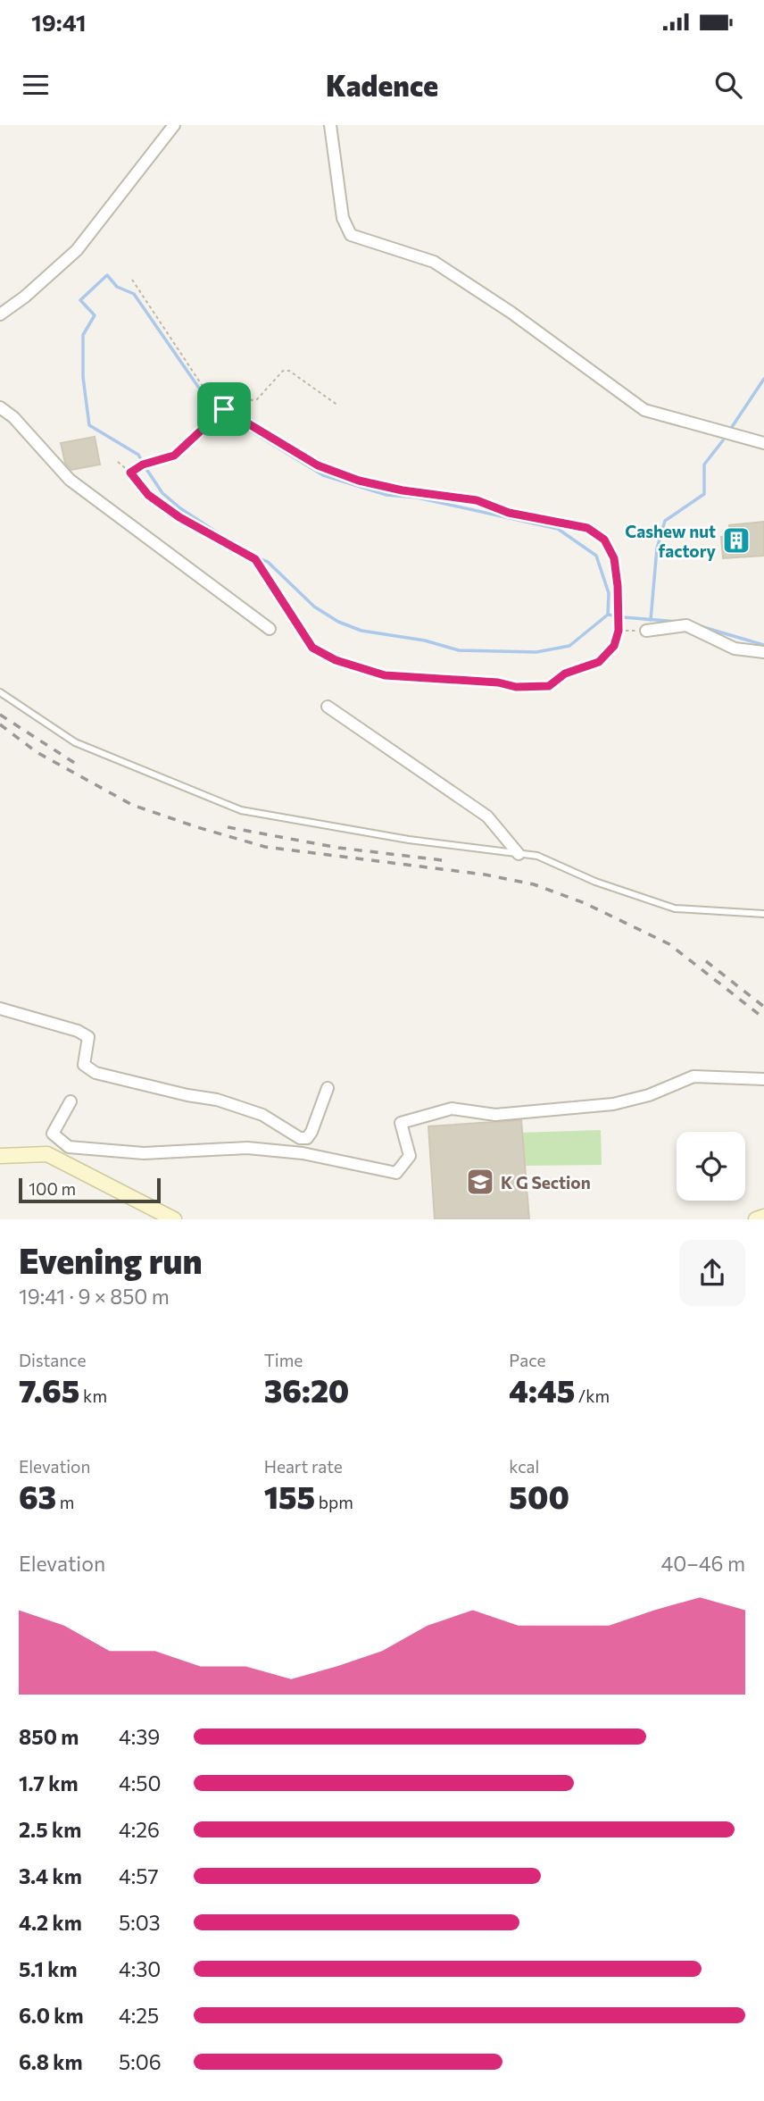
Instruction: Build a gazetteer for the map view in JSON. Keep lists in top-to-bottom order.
{
  "places": {
    "building": ["Cashew nut factory"],
    "school or university": ["K G Section"]
  },
  "scale_bar": "100 m",
  "page": {
    "status": "19:41",
    "header": "Kadence",
    "scale": "100 m",
    "heading": ["Evening run", "19:41 · 9 × 850 m"],
    "stats": [
      ["Distance", "7.65 km"],
      ["Time", "36:20"],
      ["Pace", "4:45 /km"],
      ["Elevation", "63 m"],
      ["Heart rate", "155 bpm"],
      ["kcal", "500"]
    ],
    "chart": ["Elevation", "40–46 m"],
    "list": [
      {
        "name": "850 m",
        "note": "4:39"
      },
      {
        "name": "1.7 km",
        "note": "4:50"
      },
      {
        "name": "2.5 km",
        "note": "4:26"
      },
      {
        "name": "3.4 km",
        "note": "4:57"
      },
      {
        "name": "4.2 km",
        "note": "5:03"
      },
      {
        "name": "5.1 km",
        "note": "4:30"
      },
      {
        "name": "6.0 km",
        "note": "4:25"
      },
      {
        "name": "6.8 km",
        "note": "5:06"
      }
    ]
  }
}
